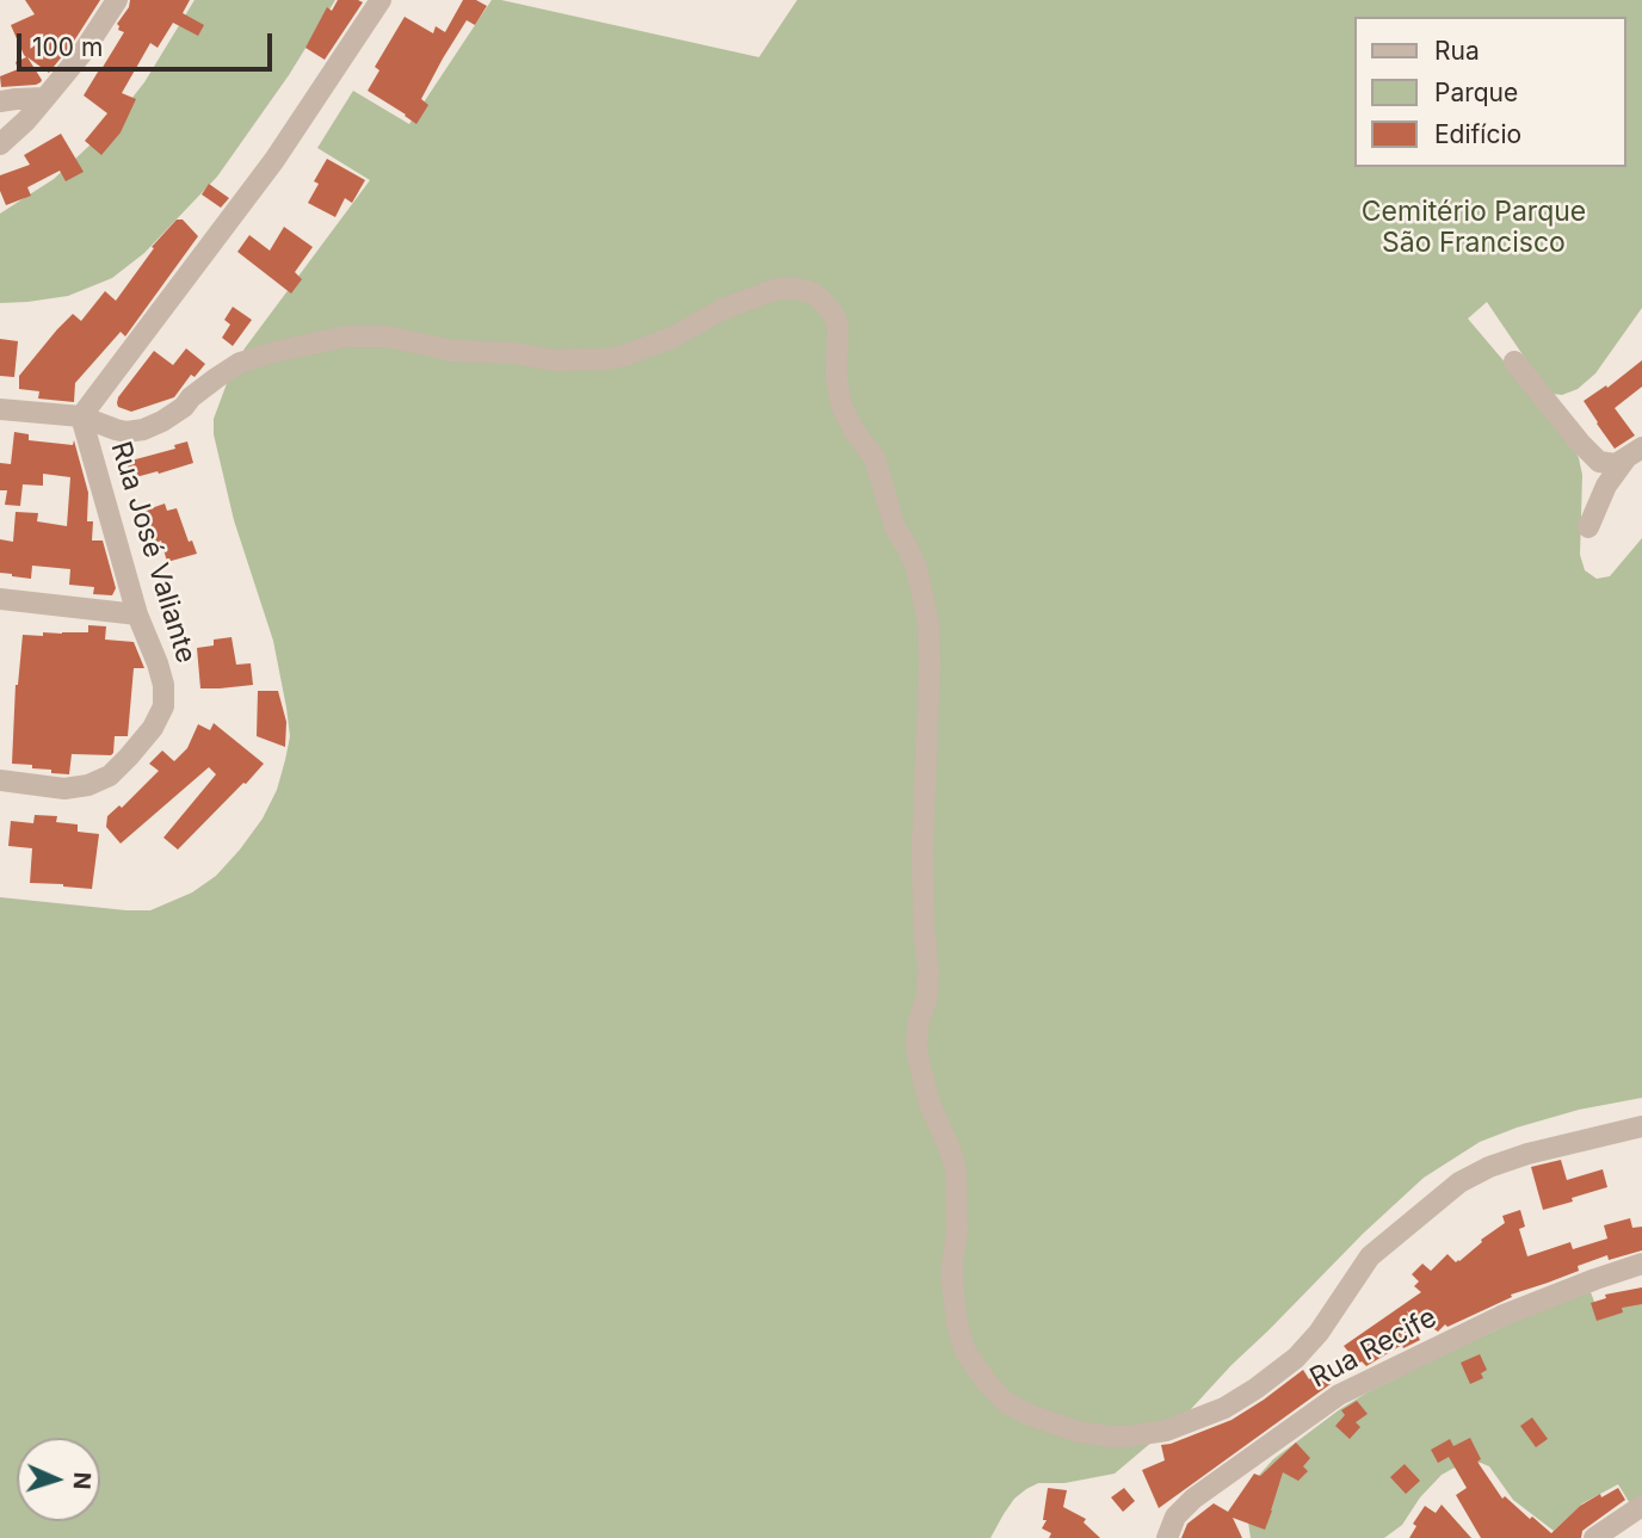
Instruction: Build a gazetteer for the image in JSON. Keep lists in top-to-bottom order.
{
  "streets": {
    "street": ["Rua José Valiante", "Rua Recife"]
  },
  "parks": ["Cemitério Parque São Francisco"],
  "legend": ["Rua", "Parque", "Edifício"],
  "scale_bar": "100 m",
  "north": "right"
}
